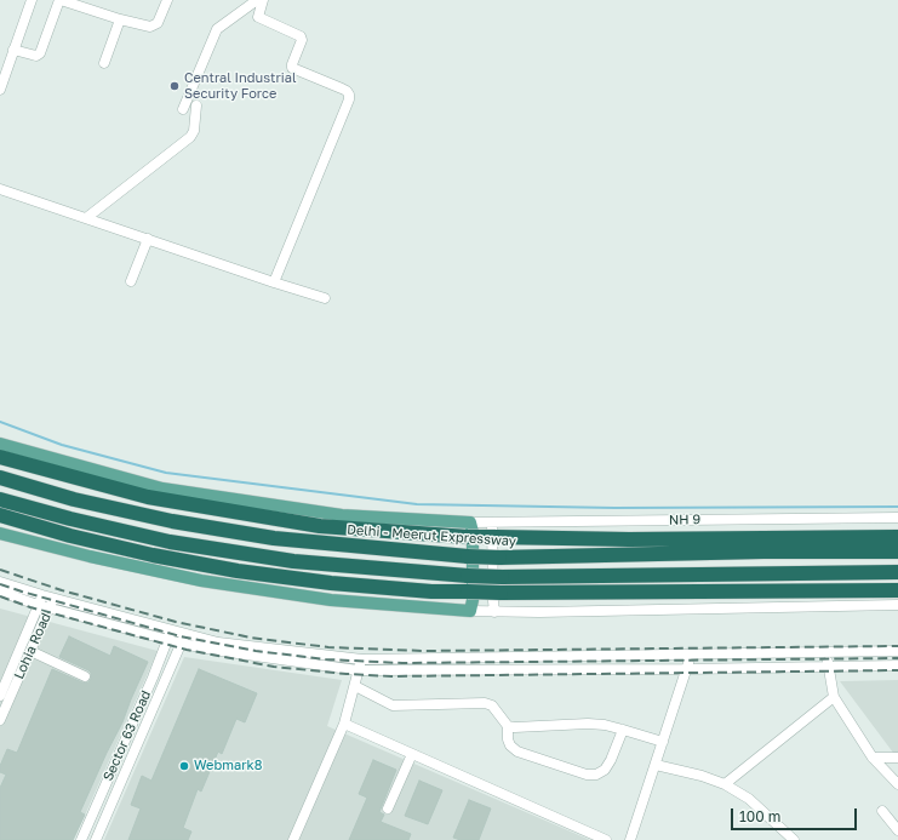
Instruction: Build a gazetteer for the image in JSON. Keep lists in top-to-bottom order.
{
  "streets": {
    "highway": ["Delhi - Meerut Expressway"],
    "street": ["NH 9", "Lohia Road", "Sector 63 Road"]
  },
  "places": ["Central Industrial Security Force", "Webmark8"],
  "scale_bar": "100 m"
}
